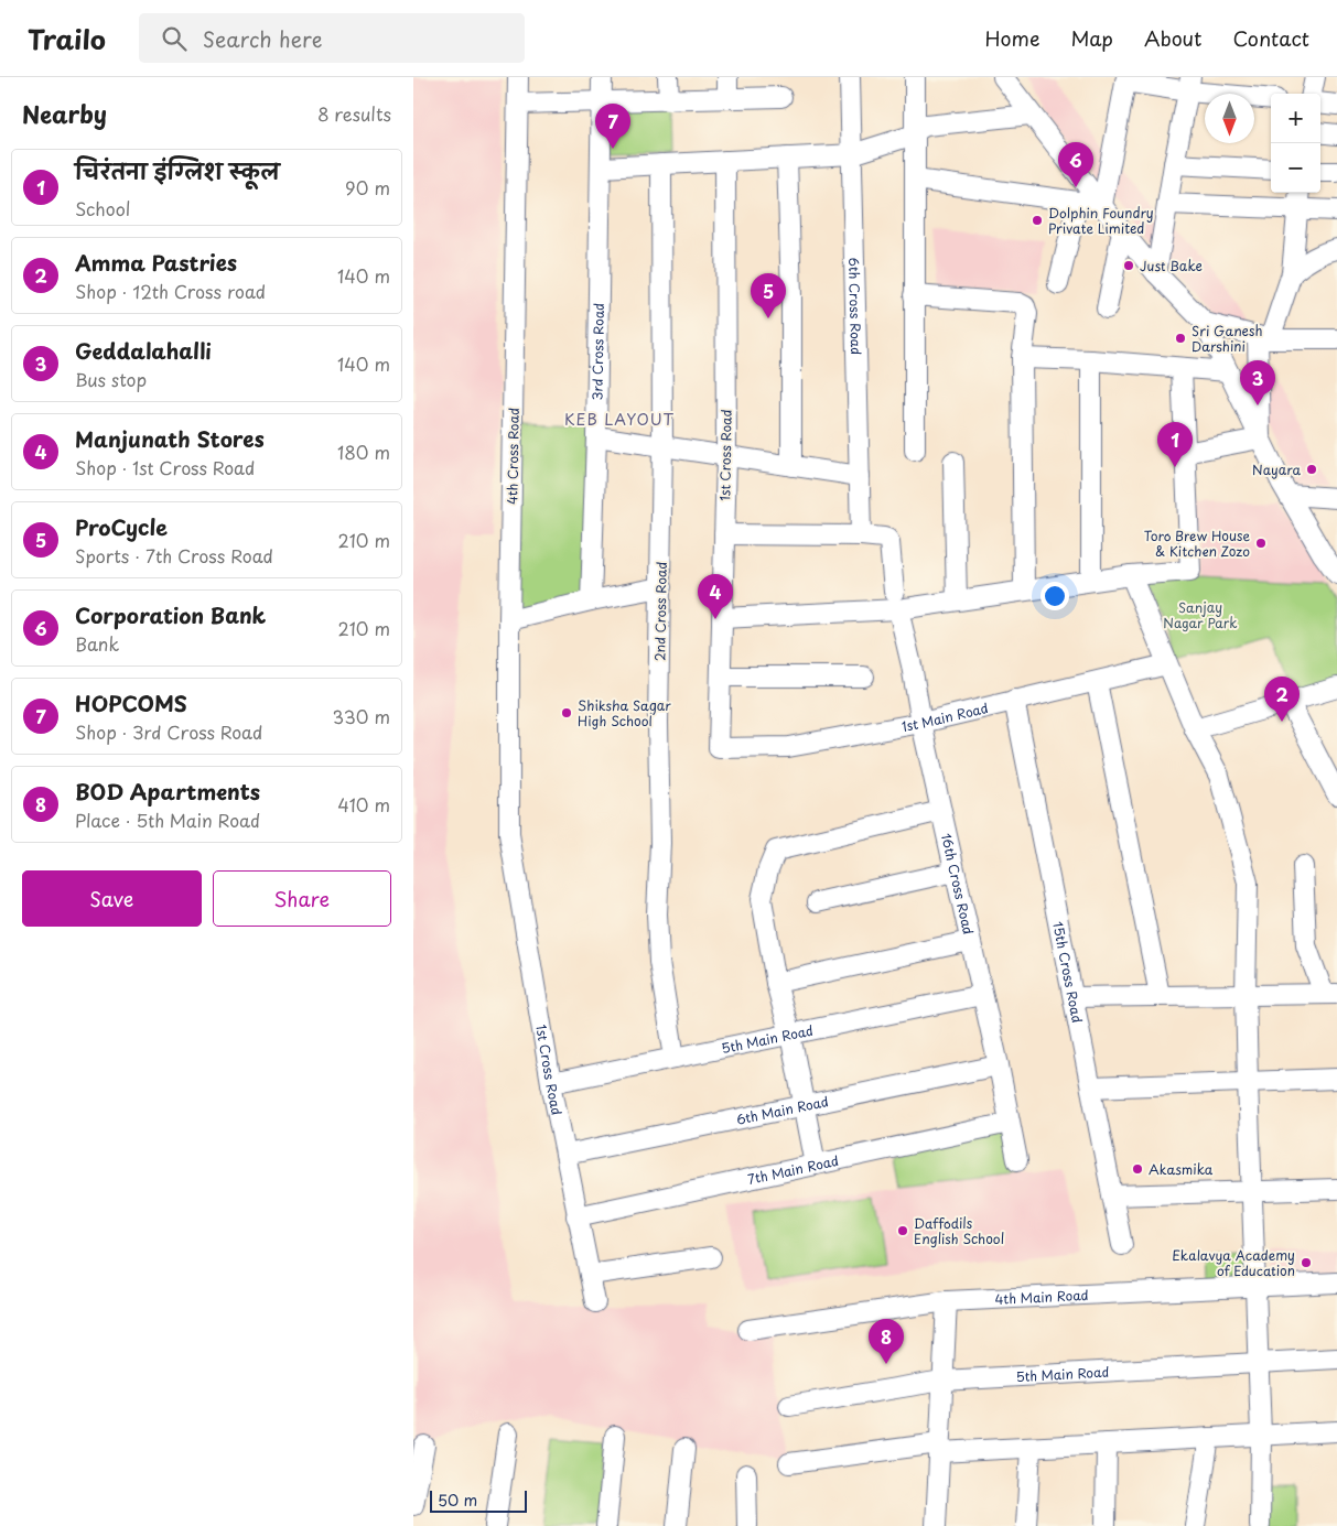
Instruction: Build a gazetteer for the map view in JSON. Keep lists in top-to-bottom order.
{
  "streets": {
    "street": [
      "6th Cross Road",
      "3rd Cross Road",
      "1st Cross Road",
      "4th Cross Road",
      "2nd Cross Road",
      "1st Main Road",
      "16th Cross Road",
      "15th Cross Road",
      "5th Main Road",
      "6th Main Road",
      "7th Main Road",
      "4th Main Road"
    ]
  },
  "crossings": [
    ["6th Cross Road", "16th Cross Road"],
    ["1st Cross Road", "4th Cross Road"],
    ["1st Cross Road", "1st Main Road"],
    ["1st Cross Road", "5th Main Road"],
    ["1st Cross Road", "6th Main Road"],
    ["1st Cross Road", "7th Main Road"],
    ["2nd Cross Road", "5th Main Road"],
    ["1st Main Road", "16th Cross Road"],
    ["1st Main Road", "15th Cross Road"],
    ["16th Cross Road", "5th Main Road"],
    ["16th Cross Road", "6th Main Road"],
    ["16th Cross Road", "7th Main Road"]
  ],
  "districts": ["KEB LAYOUT"],
  "parks": ["Sanjay Nagar Park"],
  "places": [
    "Dolphin Foundry Private Limited",
    "Just Bake",
    "Sri Ganesh Darshini",
    "Nayara",
    "Toro Brew House & Kitchen Zozo",
    "Shiksha Sagar High School",
    "Akasmika",
    "Daffodils English School",
    "Ekalavya Academy of Education"
  ],
  "scale_bar": "50 m",
  "north": "bottom",
  "page": {
    "header": "Trailo",
    "search": "Search here",
    "nav": [
      "Home",
      "Map",
      "About",
      "Contact"
    ],
    "heading": ["Nearby", "8 results"],
    "map_buttons": ["+", "−"],
    "pins": [
      "7",
      "6",
      "5",
      "3",
      "1",
      "4",
      "2",
      "8"
    ],
    "list": [
      {
        "mark": "1",
        "name": "चिरंतना इंग्लिश स्कूल",
        "note": "School",
        "value": "90 m"
      },
      {
        "mark": "2",
        "name": "Amma Pastries",
        "note": "Shop · 12th Cross road",
        "value": "140 m"
      },
      {
        "mark": "3",
        "name": "Geddalahalli",
        "note": "Bus stop",
        "value": "140 m"
      },
      {
        "mark": "4",
        "name": "Manjunath Stores",
        "note": "Shop · 1st Cross Road",
        "value": "180 m"
      },
      {
        "mark": "5",
        "name": "ProCycle",
        "note": "Sports · 7th Cross Road",
        "value": "210 m"
      },
      {
        "mark": "6",
        "name": "Corporation Bank",
        "note": "Bank",
        "value": "210 m"
      },
      {
        "mark": "7",
        "name": "HOPCOMS",
        "note": "Shop · 3rd Cross Road",
        "value": "330 m"
      },
      {
        "mark": "8",
        "name": "BOD Apartments",
        "note": "Place · 5th Main Road",
        "value": "410 m"
      }
    ],
    "buttons": ["Save", "Share"],
    "scale": "50 m"
  }
}
